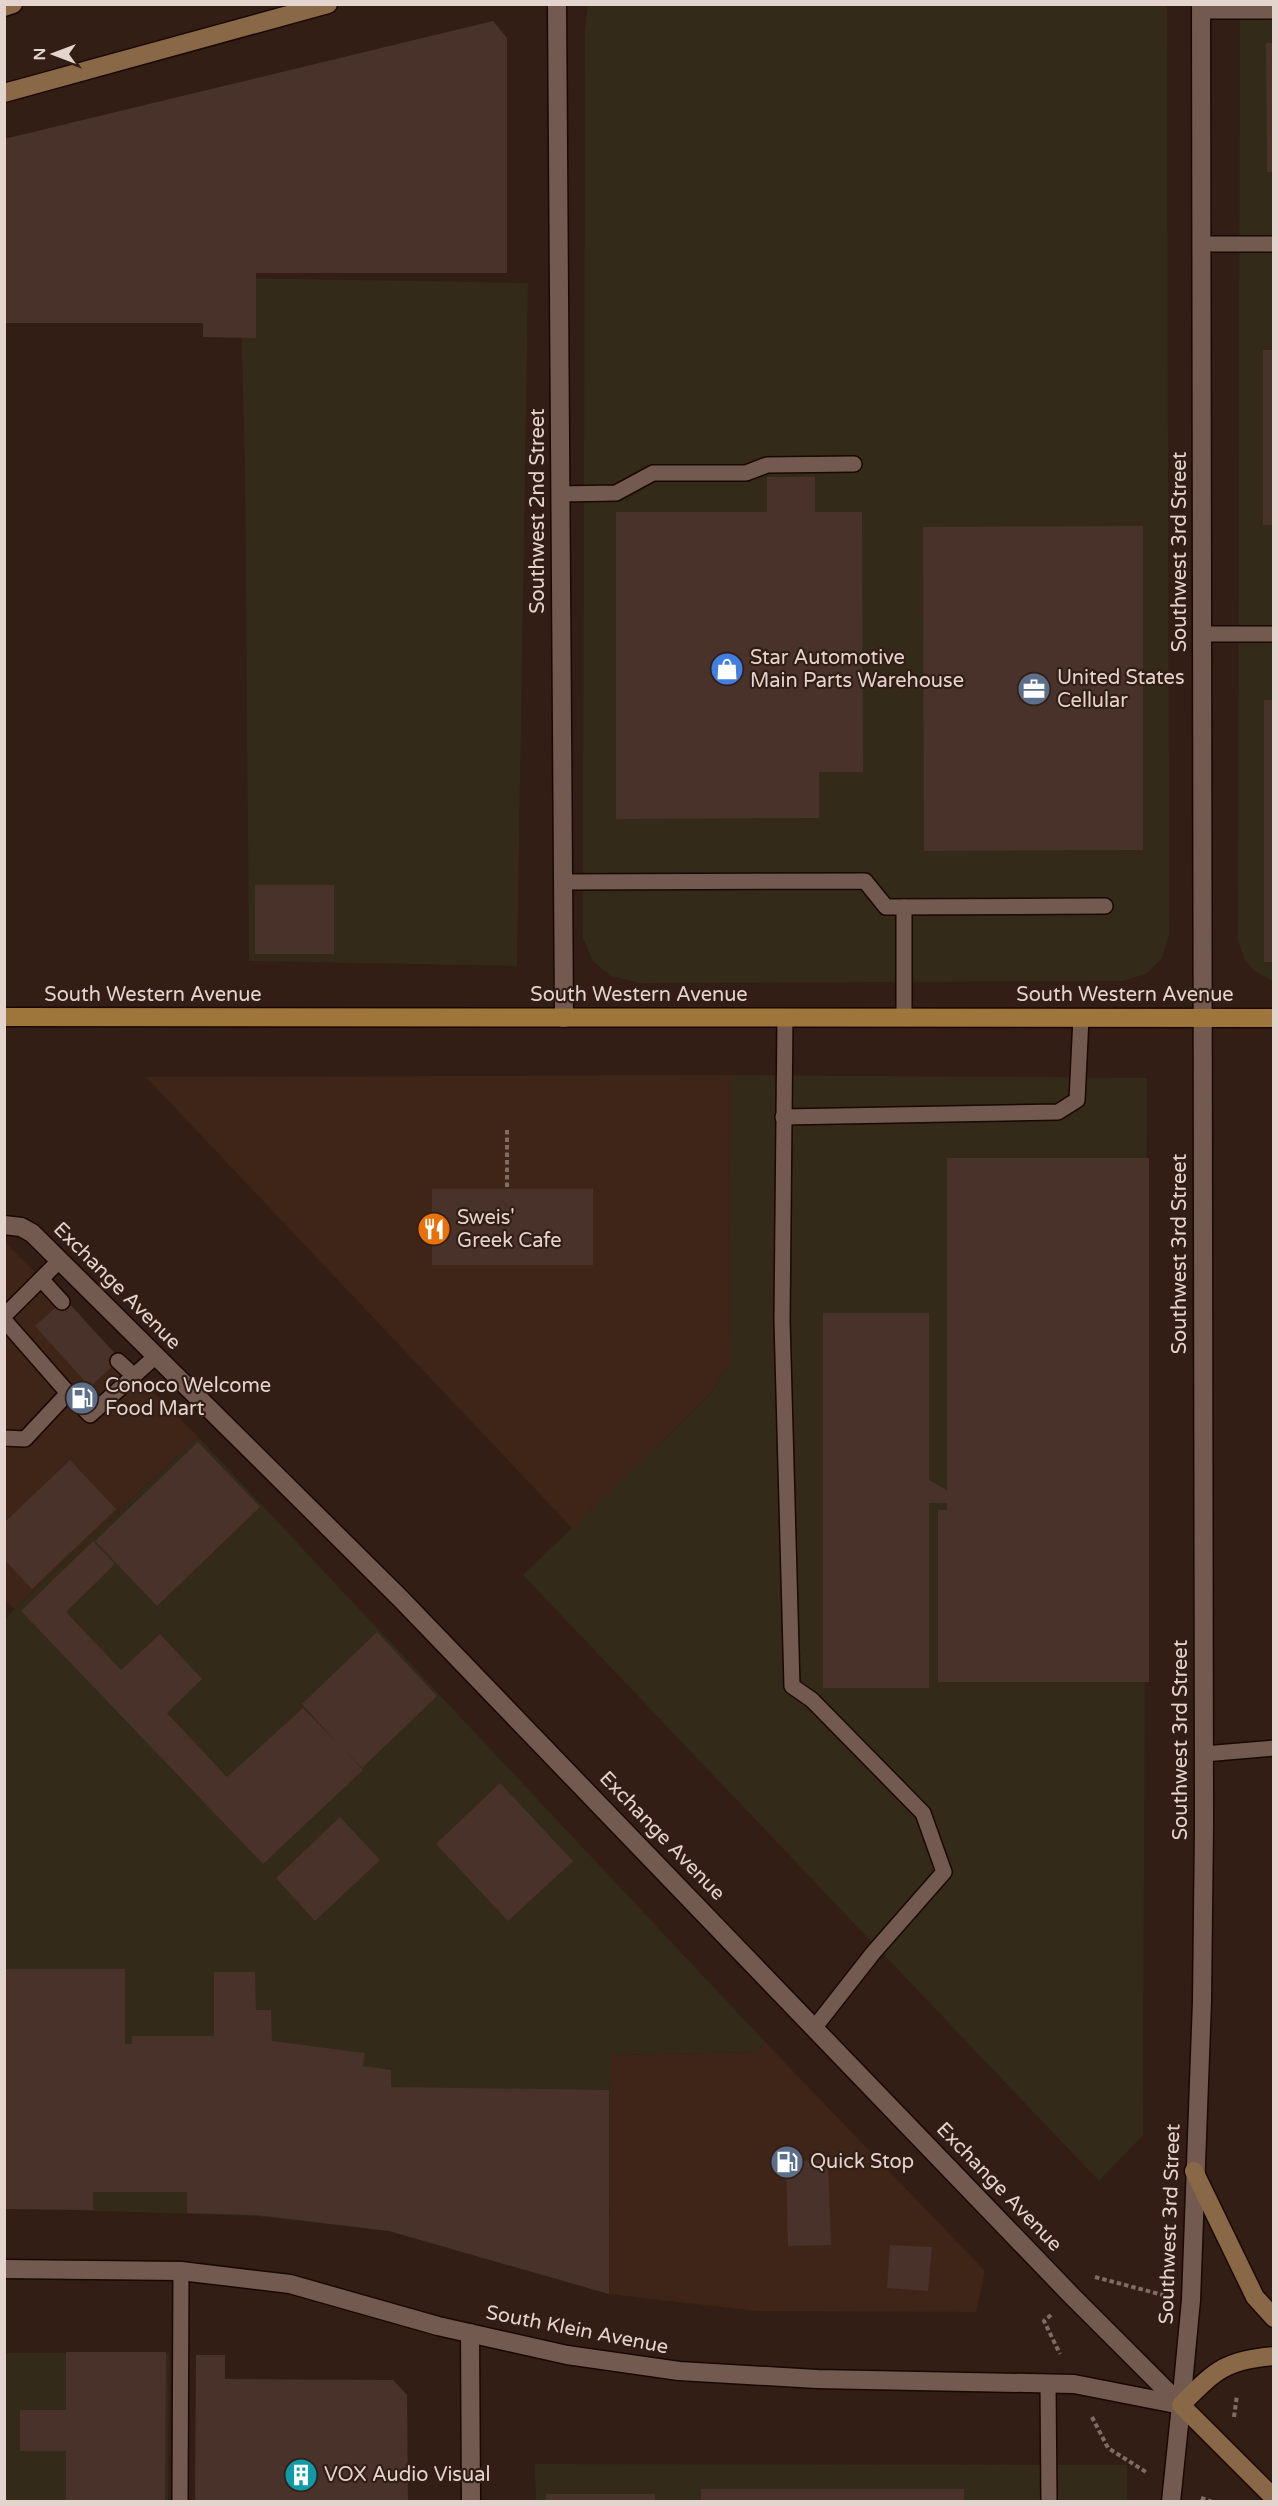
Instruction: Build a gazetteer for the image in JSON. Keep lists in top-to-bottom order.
{
  "streets": {
    "main road": ["South Western Avenue", "Exchange Avenue"],
    "street": ["Southwest 2nd Street", "Southwest 3rd Street", "South Klein Avenue"]
  },
  "crossings": [
    ["Southwest 2nd Street", "South Western Avenue"],
    ["Southwest 3rd Street", "South Western Avenue"],
    ["Southwest 3rd Street", "Exchange Avenue"],
    ["Southwest 3rd Street", "South Klein Avenue"],
    ["Exchange Avenue", "South Klein Avenue"]
  ],
  "places": {
    "shop": ["Star Automotive Main Parts Warehouse"],
    "office": ["United States Cellular"],
    "restaurant": ["Sweis' Greek Cafe"],
    "fuel station": ["Conoco Welcome Food Mart", "Quick Stop"],
    "building": ["VOX Audio Visual"]
  },
  "north": "left"
}
